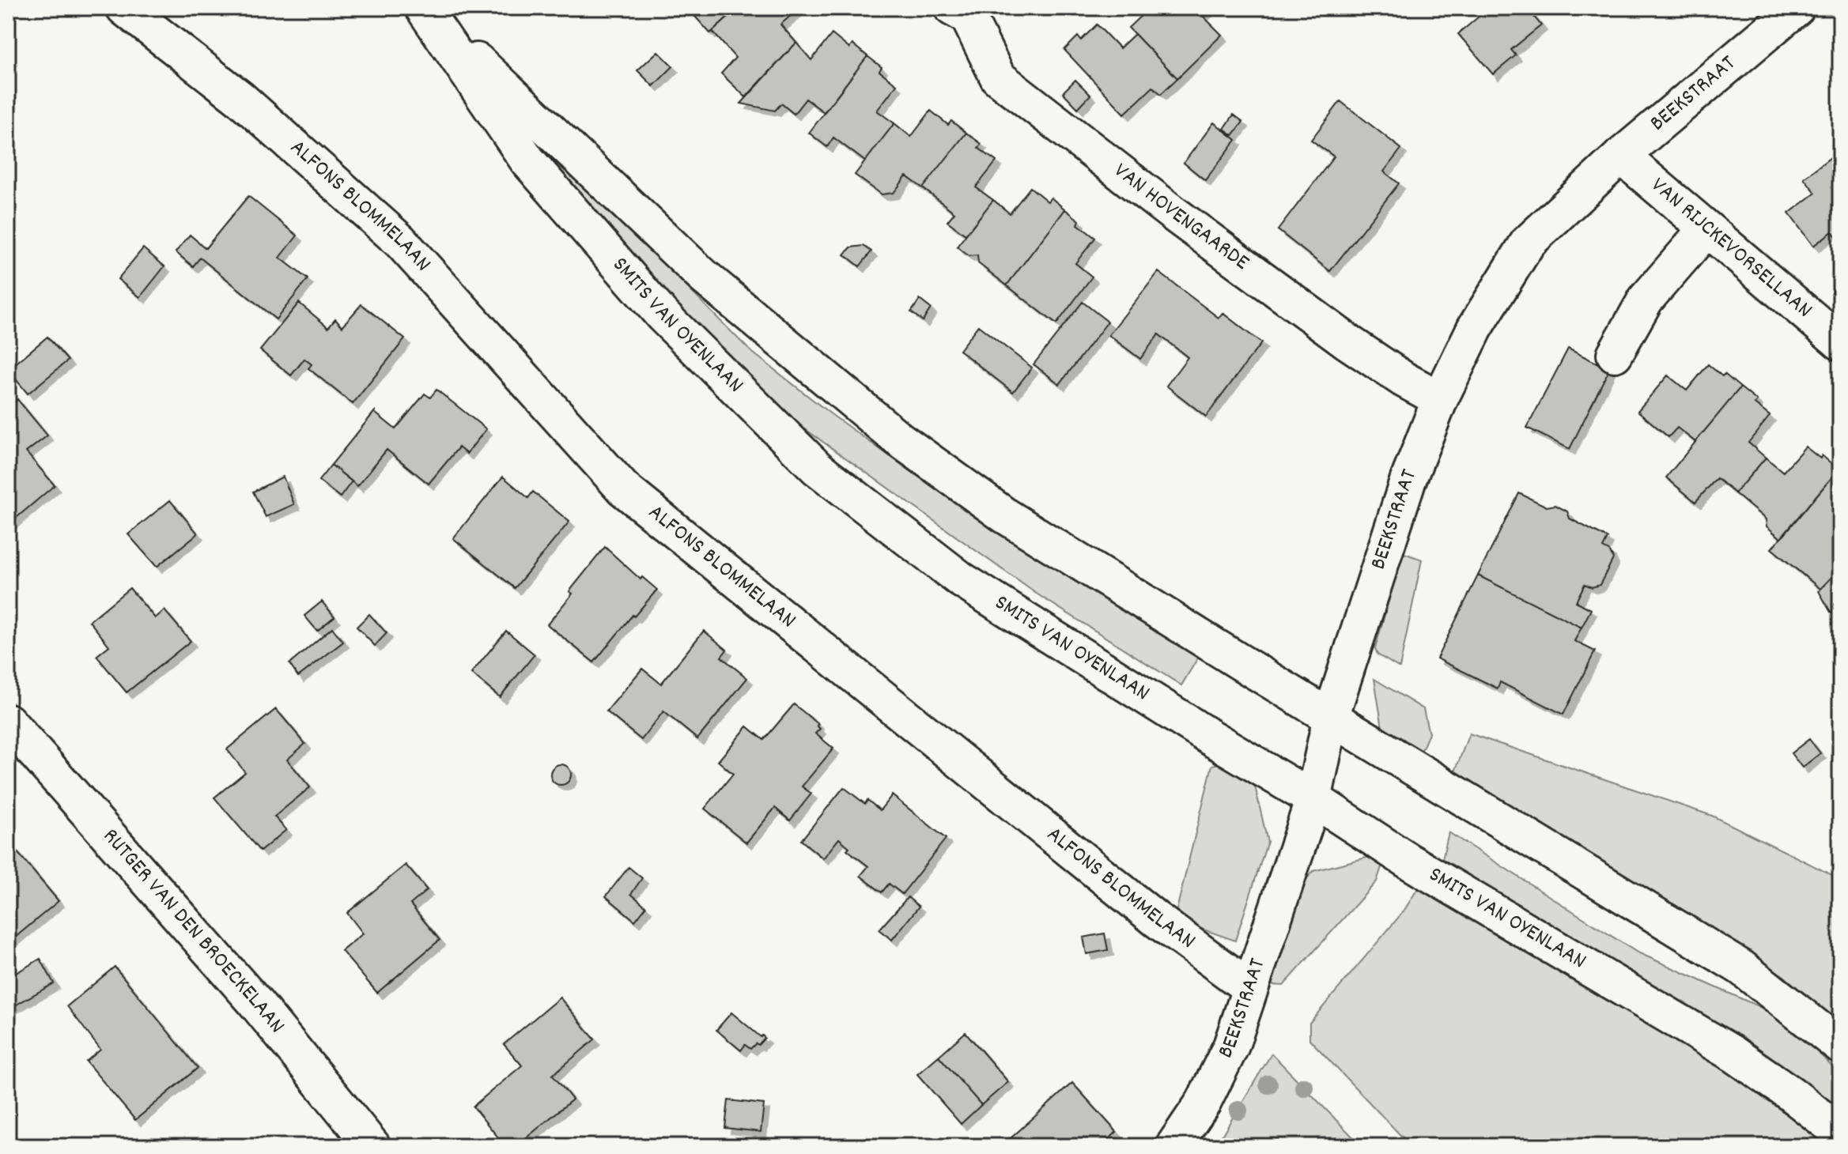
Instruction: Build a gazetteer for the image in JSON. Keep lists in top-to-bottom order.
{
  "streets": {
    "street": [
      "BEEKSTRAAT",
      "ALFONS BLOMMELAAN",
      "VAN HOVENGAARDE",
      "VAN RIJCKEVORSELLAAN",
      "SMITS VAN OYENLAAN",
      "RUTGER VAN DEN BROECKELAAN"
    ]
  },
  "crossings": [
    ["BEEKSTRAAT", "ALFONS BLOMMELAAN"],
    ["BEEKSTRAAT", "VAN HOVENGAARDE"],
    ["BEEKSTRAAT", "VAN RIJCKEVORSELLAAN"],
    ["BEEKSTRAAT", "SMITS VAN OYENLAAN"]
  ]
}
